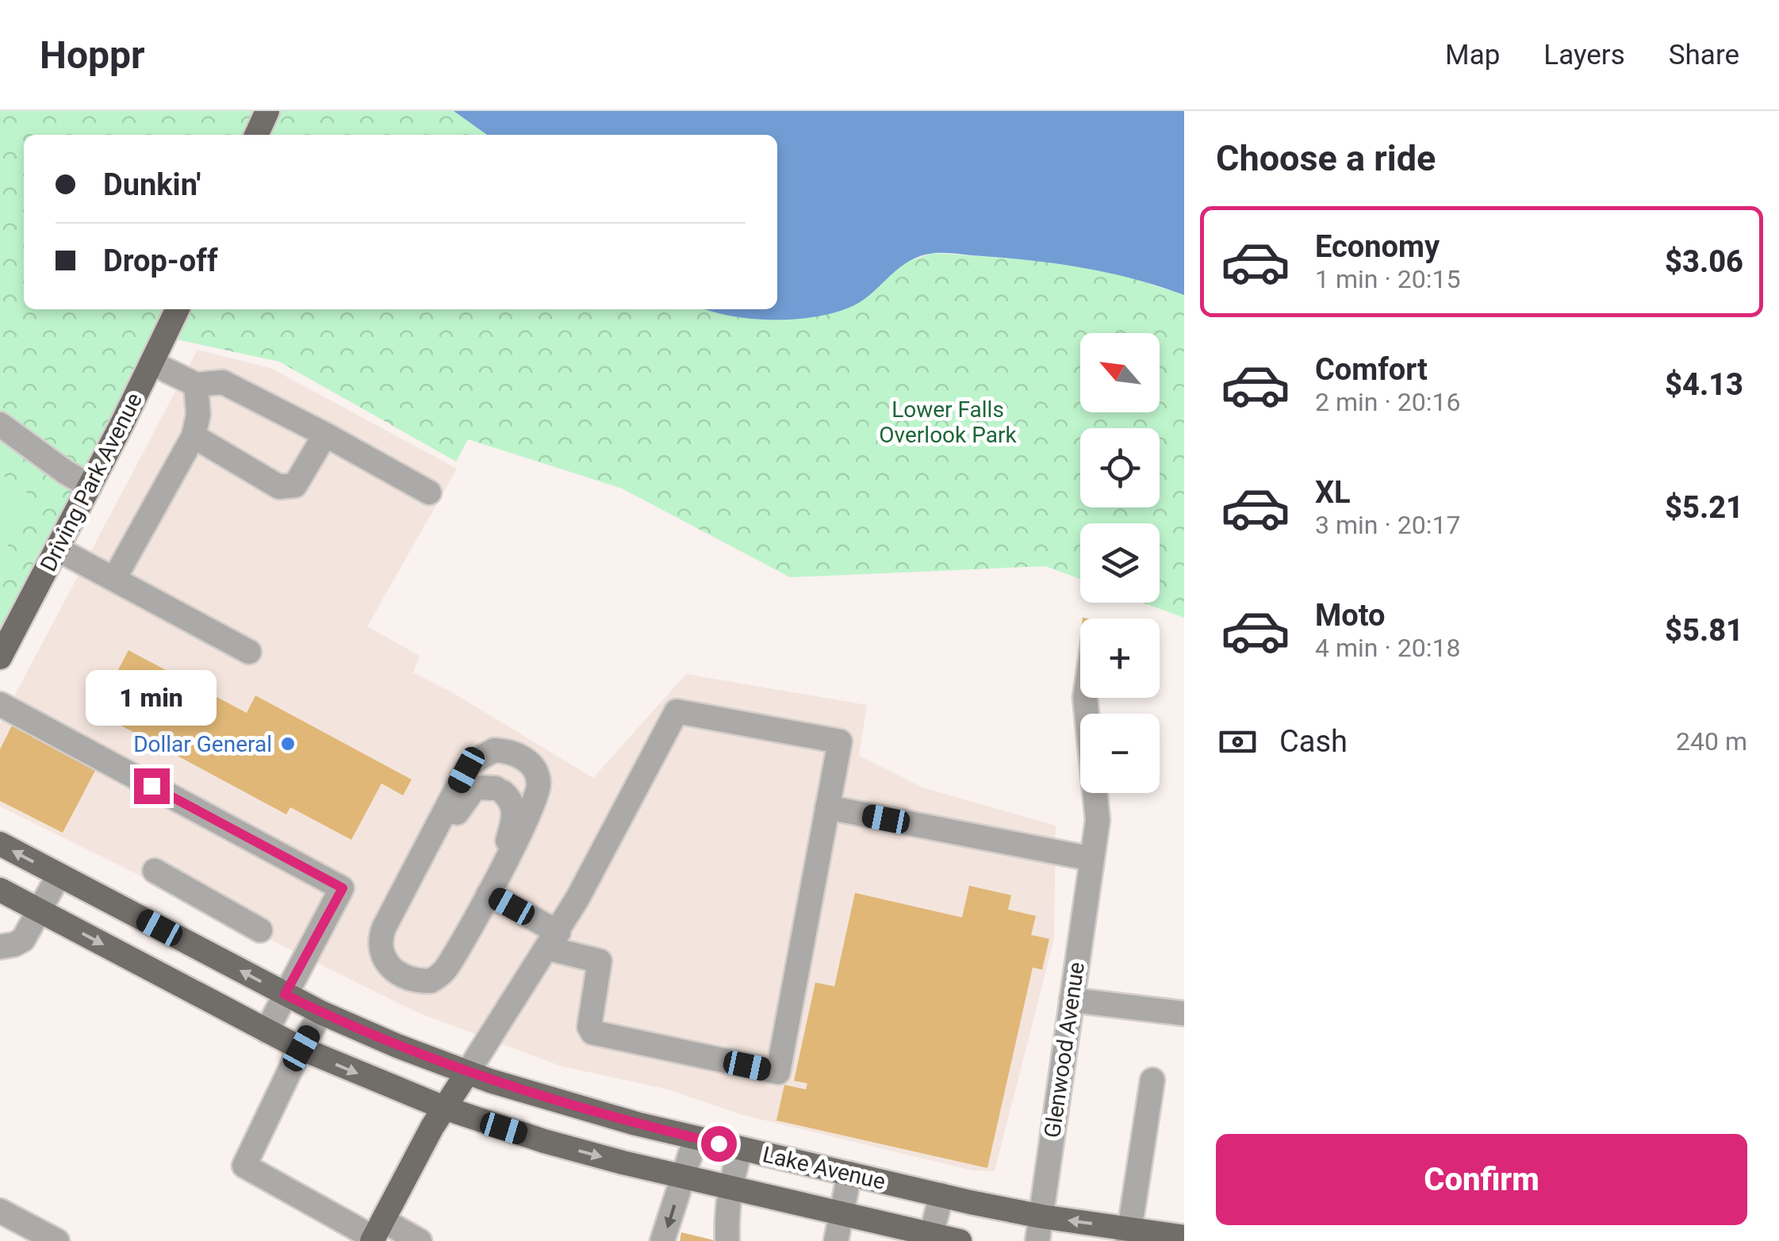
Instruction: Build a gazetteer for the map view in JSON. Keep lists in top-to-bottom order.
{
  "streets": {
    "main road": ["Driving Park Avenue", "Lake Avenue"],
    "street": ["Glenwood Avenue"]
  },
  "crossings": [
    ["Glenwood Avenue", "Lake Avenue"]
  ],
  "parks": ["Lower Falls Overlook Park"],
  "places": ["Dollar General"],
  "north": "top left",
  "page": {
    "header": "Hoppr",
    "nav": ["Map", "Layers", "Share"],
    "heading": "Choose a ride",
    "banner": ["Dunkin'", "Drop-off"],
    "list": [
      {
        "name": "Economy",
        "note": "1 min · 20:15",
        "value": "$3.06"
      },
      {
        "name": "Comfort",
        "note": "2 min · 20:16",
        "value": "$4.13"
      },
      {
        "name": "XL",
        "note": "3 min · 20:17",
        "value": "$5.21"
      },
      {
        "name": "Moto",
        "note": "4 min · 20:18",
        "value": "$5.81"
      }
    ],
    "map_buttons": ["+", "−"],
    "bubble": "1 min",
    "pay": ["Cash", "240 m"],
    "buttons": "Confirm"
  }
}
